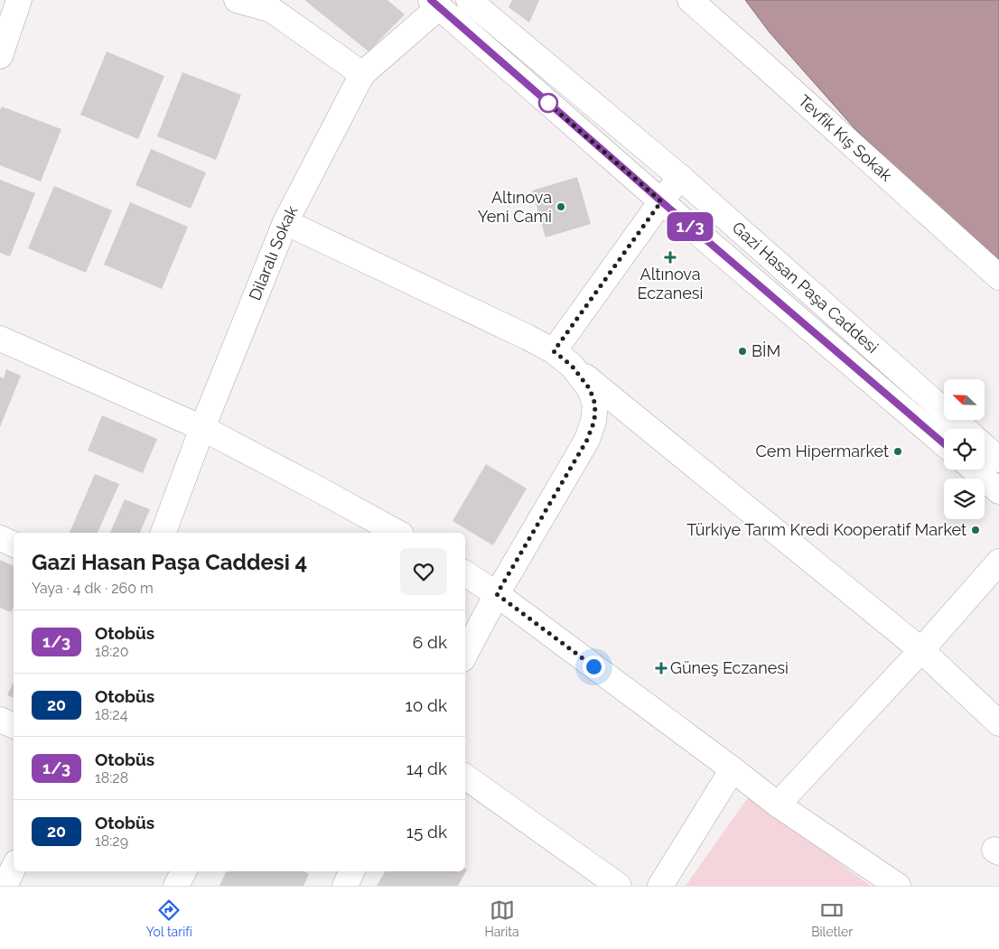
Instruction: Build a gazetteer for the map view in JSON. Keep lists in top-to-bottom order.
{
  "streets": {
    "street": ["Tevfik Kış Sokak", "Dilaralı Sokak", "Gazi Hasan Paşa Caddesi"]
  },
  "crossings": [
    ["Dilaralı Sokak", "Gazi Hasan Paşa Caddesi"]
  ],
  "places": {
    "other": [
      "Altınova Yeni Cami",
      "BİM",
      "Cem Hipermarket",
      "Türkiye Tarım Kredi Kooperatif Market"
    ],
    "health": ["Altınova Eczanesi", "Güneş Eczanesi"]
  },
  "lines": ["bus line 1/3"],
  "north": "top left",
  "page": {
    "on_map": "1/3",
    "heading": ["Gazi Hasan Paşa Caddesi 4", "Yaya · 4 dk · 260 m"],
    "list": [
      {
        "mark": "1/3",
        "name": "Otobüs",
        "note": "18:20",
        "value": "6 dk"
      },
      {
        "mark": "20",
        "name": "Otobüs",
        "note": "18:24",
        "value": "10 dk"
      },
      {
        "mark": "1/3",
        "name": "Otobüs",
        "note": "18:28",
        "value": "14 dk"
      },
      {
        "mark": "20",
        "name": "Otobüs",
        "note": "18:29",
        "value": "15 dk"
      }
    ],
    "tabs": ["Yol tarifi", "Harita", "Biletler"]
  }
}
